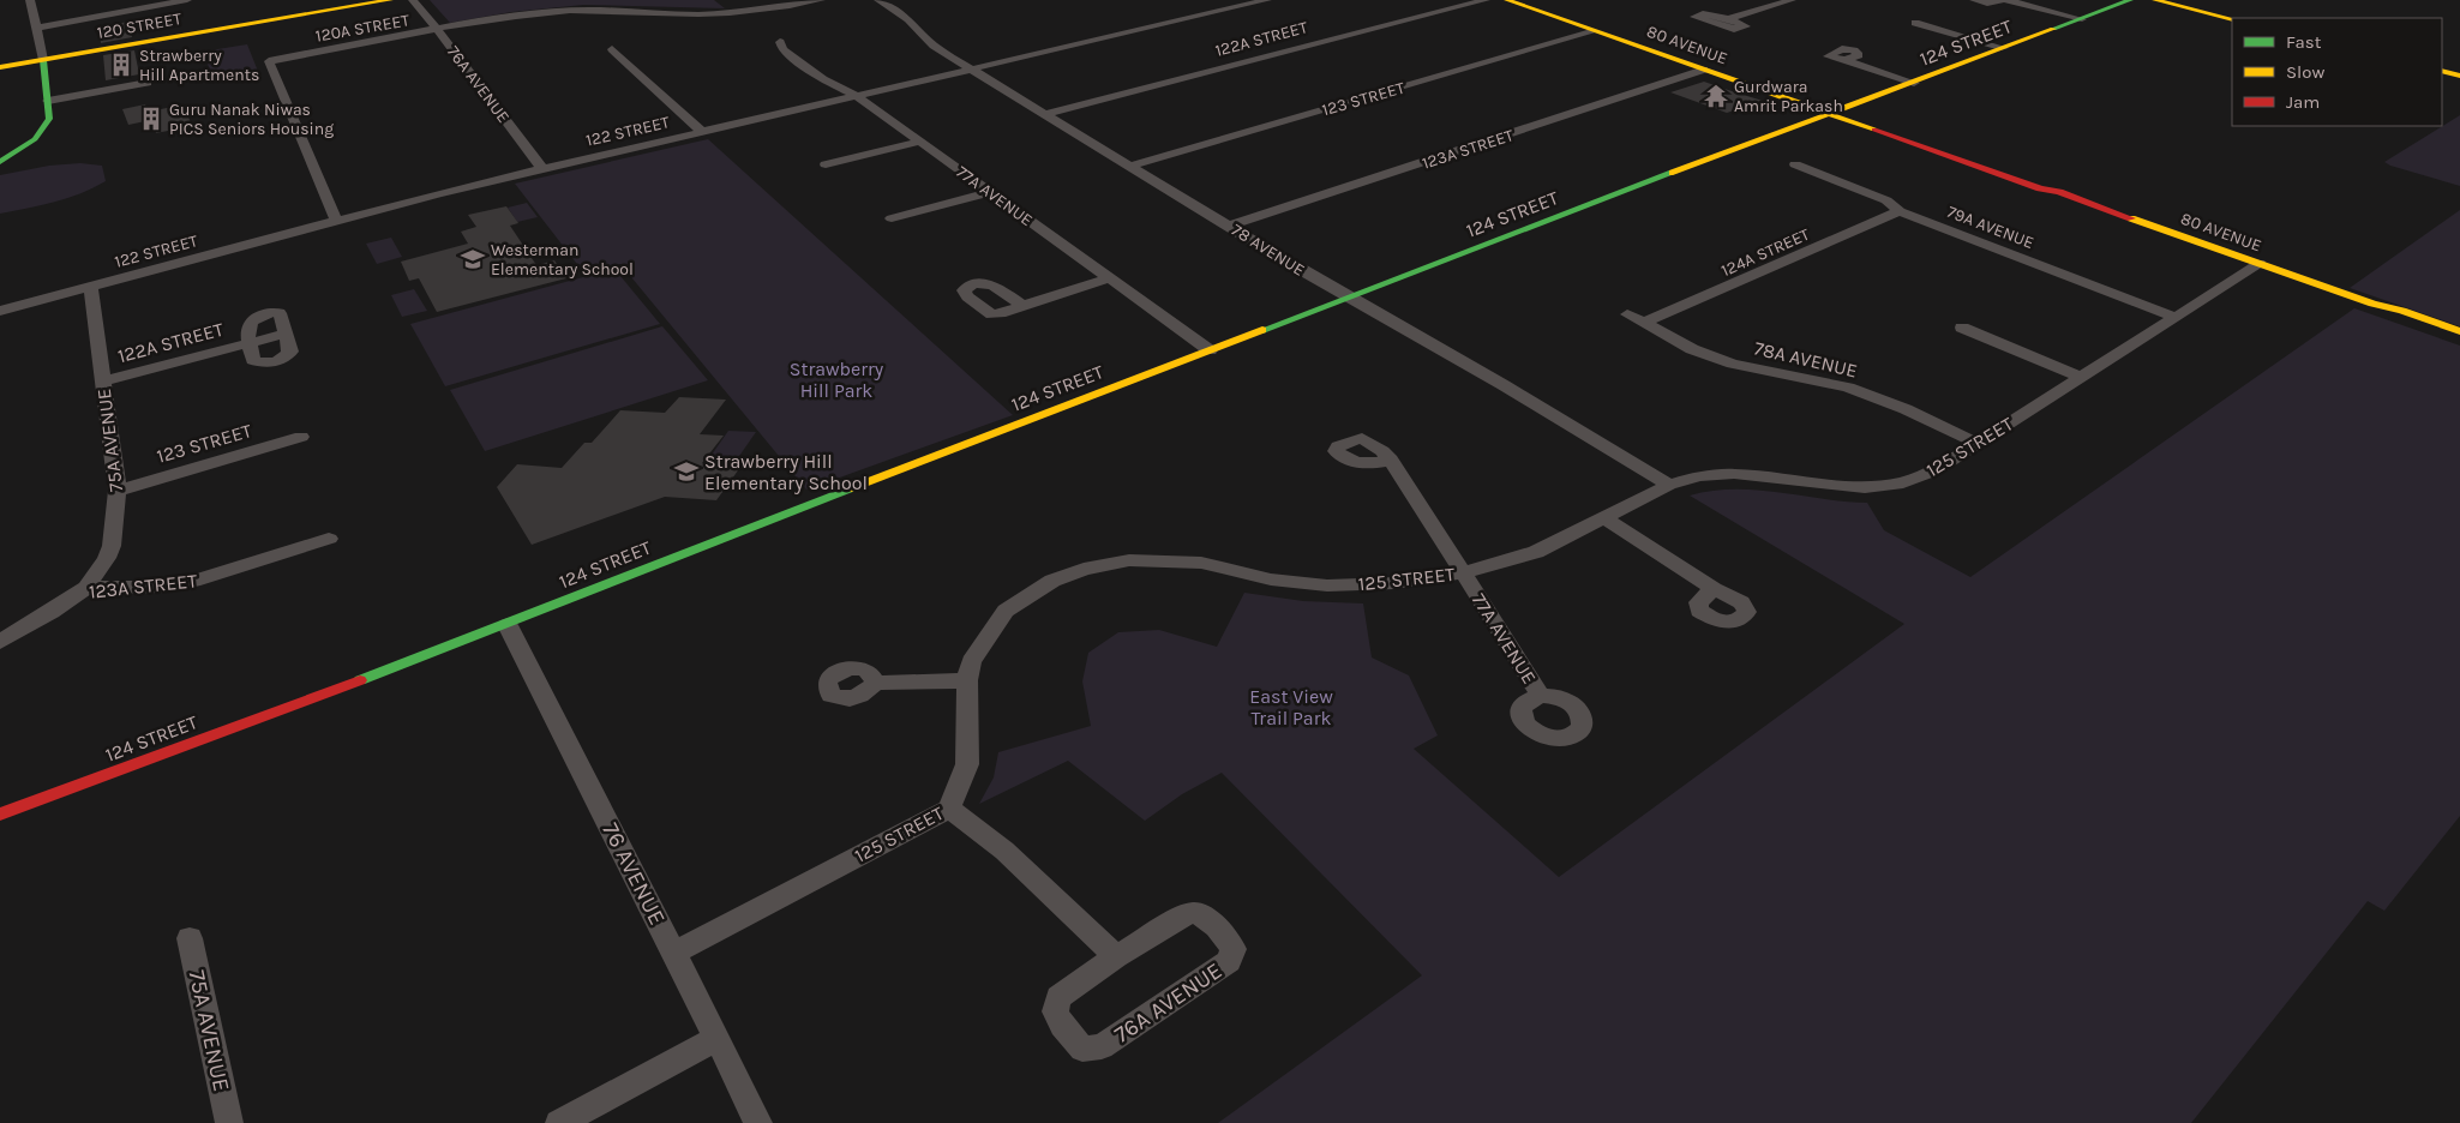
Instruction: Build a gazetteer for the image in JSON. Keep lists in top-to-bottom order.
{
  "streets": {
    "street": [
      "120 STREET",
      "120A STREET",
      "122A STREET",
      "124 STREET",
      "80 AVENUE",
      "76A AVENUE",
      "123 STREET",
      "122 STREET",
      "123A STREET",
      "77A AVENUE",
      "79A AVENUE",
      "78 AVENUE",
      "124A STREET",
      "78A AVENUE",
      "75A AVENUE",
      "125 STREET",
      "76 AVENUE"
    ]
  },
  "crossings": [
    ["120A STREET", "76A AVENUE"],
    ["122A STREET", "78 AVENUE"],
    ["122A STREET", "75A AVENUE"],
    ["124 STREET", "80 AVENUE"],
    ["124 STREET", "77A AVENUE"],
    ["124 STREET", "78 AVENUE"],
    ["124 STREET", "76 AVENUE"],
    ["80 AVENUE", "123 STREET"],
    ["80 AVENUE", "123A STREET"],
    ["80 AVENUE", "125 STREET"],
    ["76A AVENUE", "122 STREET"],
    ["123 STREET", "78 AVENUE"],
    ["123 STREET", "75A AVENUE"],
    ["122 STREET", "77A AVENUE"],
    ["122 STREET", "78 AVENUE"],
    ["122 STREET", "75A AVENUE"],
    ["123A STREET", "78 AVENUE"],
    ["123A STREET", "75A AVENUE"],
    ["77A AVENUE", "125 STREET"],
    ["79A AVENUE", "124A STREET"],
    ["79A AVENUE", "125 STREET"],
    ["78 AVENUE", "125 STREET"],
    ["124A STREET", "78A AVENUE"],
    ["78A AVENUE", "125 STREET"],
    ["125 STREET", "76 AVENUE"]
  ],
  "parks": ["Strawberry Hill Park", "East View Trail Park"],
  "places": {
    "building": ["Strawberry Hill Apartments", "Guru Nanak Niwas PICS Seniors Housing"],
    "temple": ["Gurdwara Amrit Parkash"],
    "school or university": ["Westerman Elementary School", "Strawberry Hill Elementary School"]
  },
  "legend": ["Fast", "Slow", "Jam"]
}
